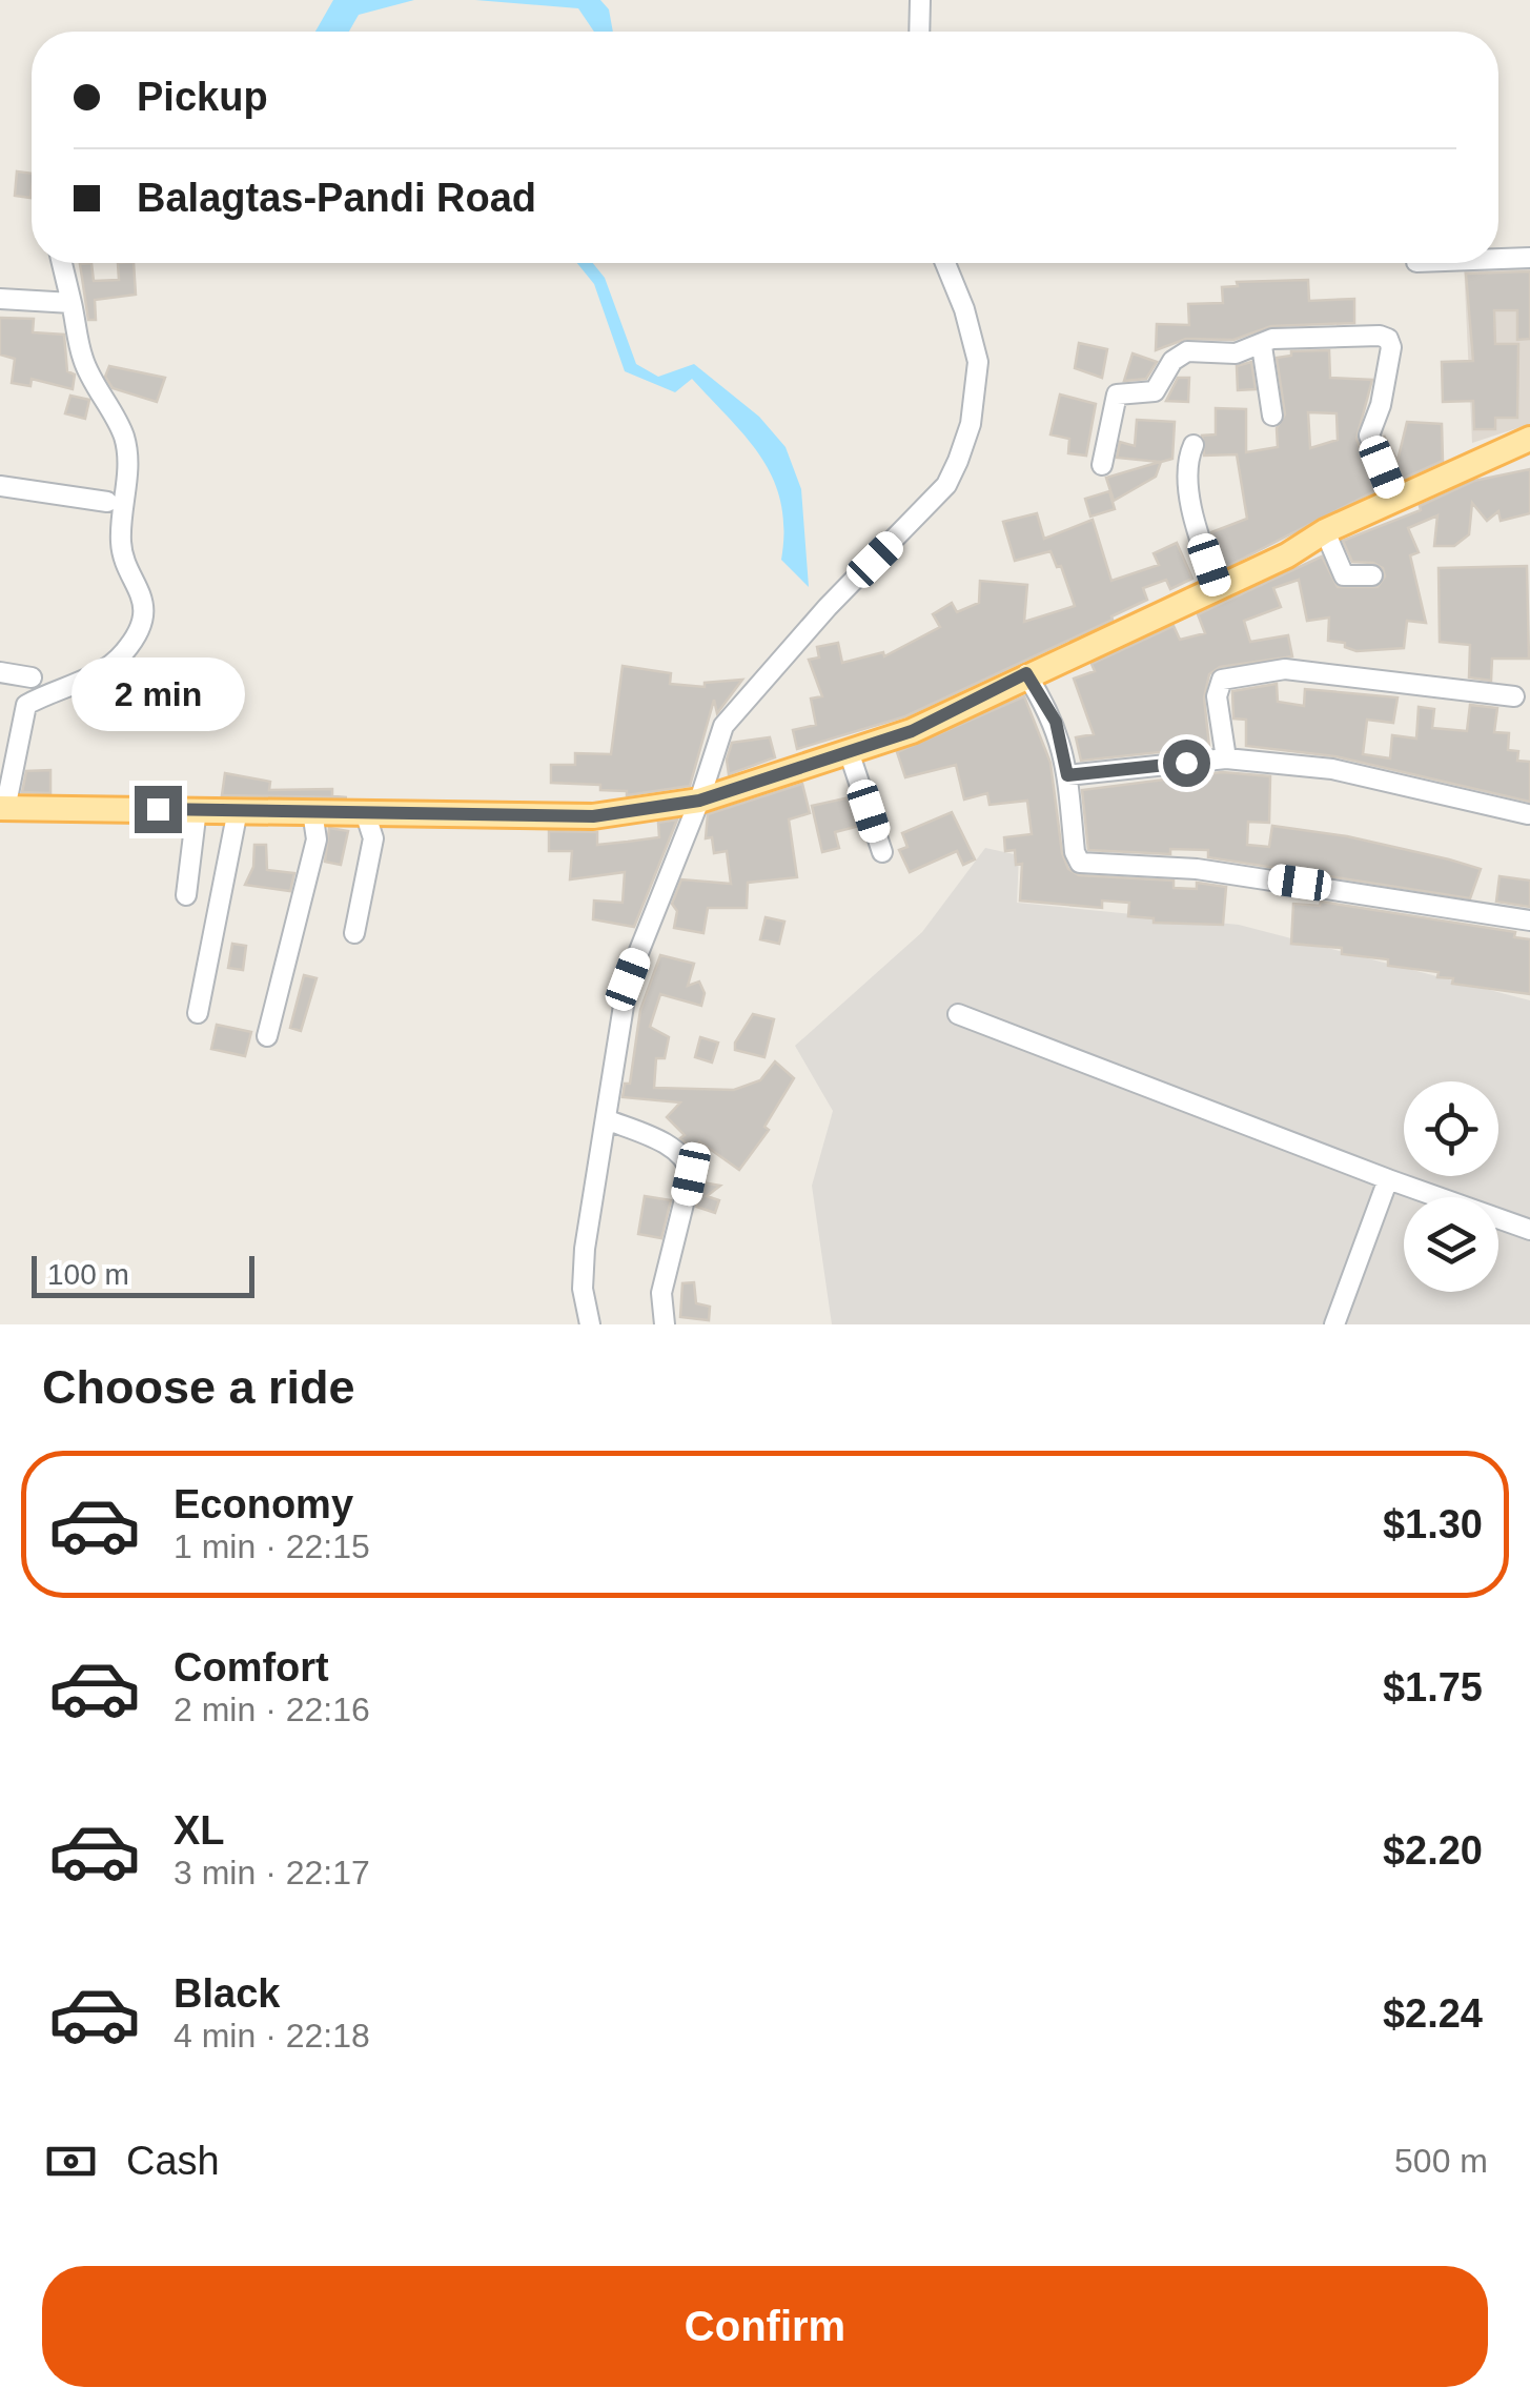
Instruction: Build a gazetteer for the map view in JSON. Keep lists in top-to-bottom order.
{
  "scale_bar": "100 m",
  "page": {
    "banner": ["Pickup", "Balagtas-Pandi Road"],
    "bubble": "2 min",
    "scale": "100 m",
    "heading": "Choose a ride",
    "list": [
      {
        "name": "Economy",
        "note": "1 min · 22:15",
        "value": "$1.30"
      },
      {
        "name": "Comfort",
        "note": "2 min · 22:16",
        "value": "$1.75"
      },
      {
        "name": "XL",
        "note": "3 min · 22:17",
        "value": "$2.20"
      },
      {
        "name": "Black",
        "note": "4 min · 22:18",
        "value": "$2.24"
      }
    ],
    "pay": ["Cash", "500 m"],
    "buttons": "Confirm"
  }
}
